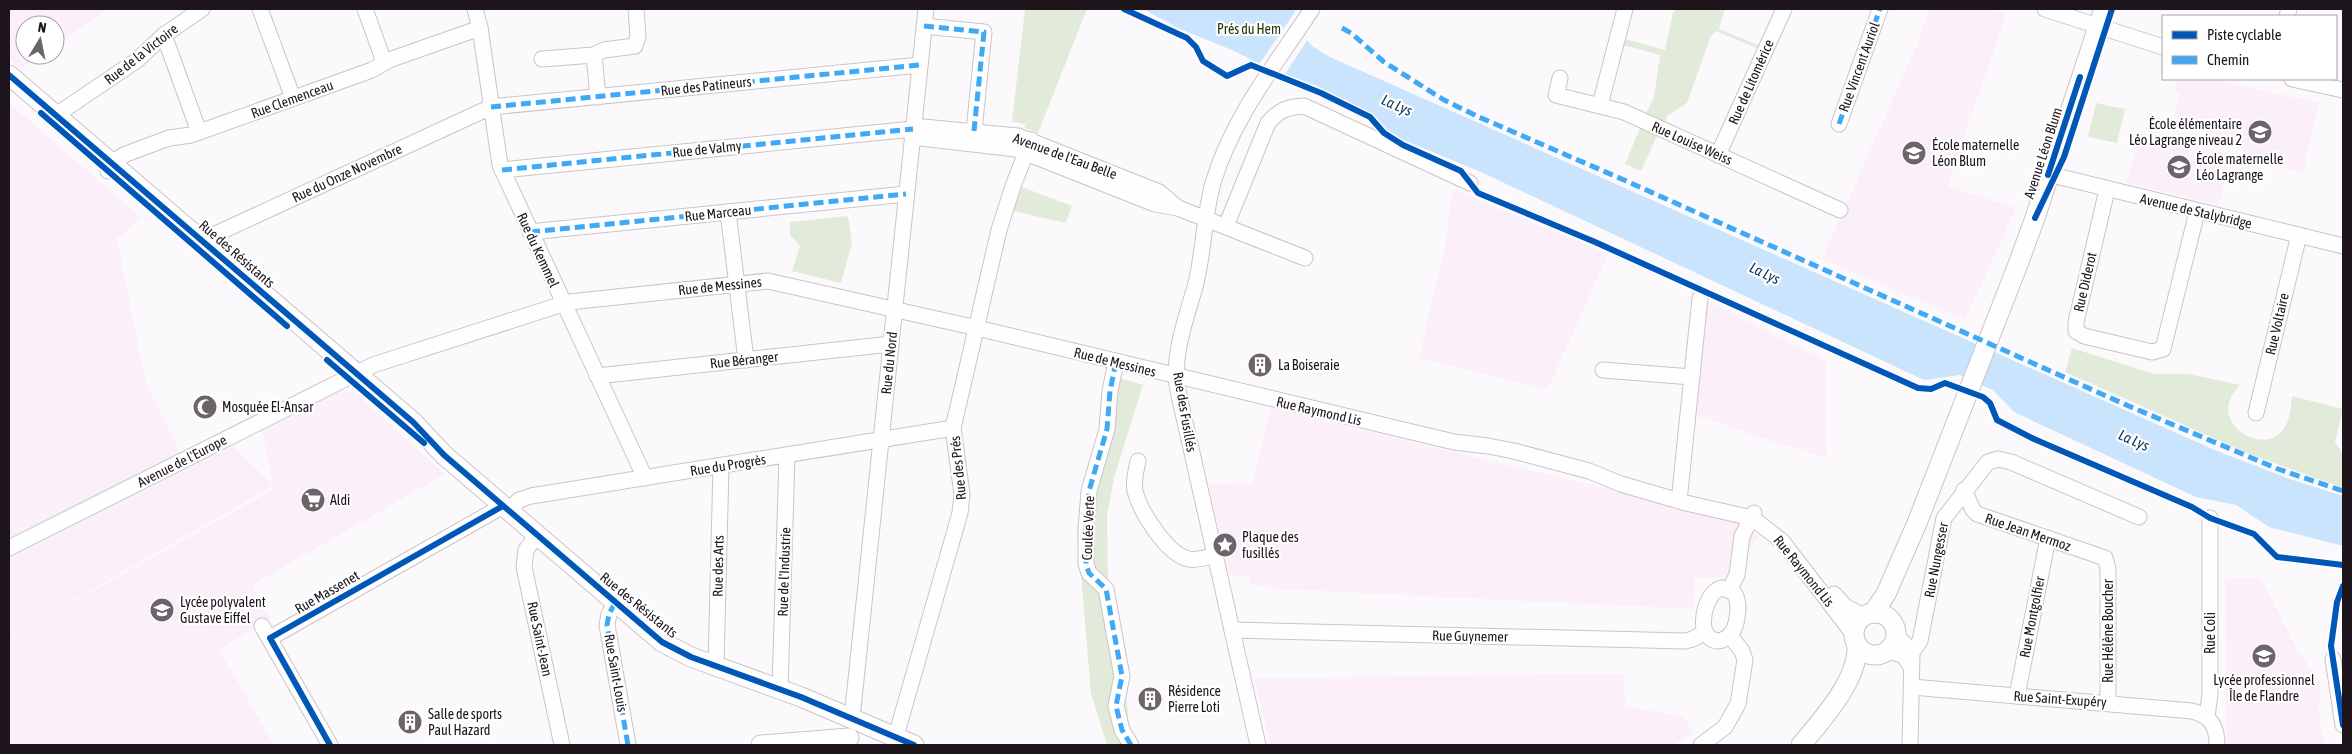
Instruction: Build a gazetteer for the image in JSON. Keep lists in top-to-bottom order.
{
  "streets": {
    "main road": ["Avenue Léon Blum", "Rue des Résistants"],
    "street": [
      "Rue de la Victoire",
      "Rue Vincent Auriol",
      "Rue de Litomérice",
      "Rue des Patineurs",
      "Rue Clemenceau",
      "Rue Louise Weiss",
      "Rue de Valmy",
      "Avenue de l'Eau Belle",
      "Rue du Onze Novembre",
      "Avenue de Stalybridge",
      "Rue Marceau",
      "Rue du Kemmel",
      "Rue Diderot",
      "Rue de Messines",
      "Rue Voltaire",
      "Rue Béranger",
      "Rue du Nord",
      "Rue Raymond Lis",
      "Rue des Fusillés",
      "Avenue de l'Europe",
      "Rue du Progrès",
      "Rue des Prés",
      "Coulée Verte",
      "Rue Jean Mermoz",
      "Rue Nungesser",
      "Rue des Arts",
      "Rue de l'Industrie",
      "Rue Massenet",
      "Rue Montgolfier",
      "Rue Hélène Boucher",
      "Rue Coli",
      "Rue Guynemer",
      "Rue Saint-Jean",
      "Rue Saint-Louis",
      "Rue Saint-Exupéry"
    ]
  },
  "crossings": [
    ["Rue de la Victoire", "Rue des Résistants"],
    ["Rue de Litomérice", "Rue Louise Weiss"],
    ["Rue des Patineurs", "Rue du Onze Novembre"],
    ["Rue des Patineurs", "Rue du Kemmel"],
    ["Rue des Patineurs", "Rue du Nord"],
    ["Rue Clemenceau", "Rue du Kemmel"],
    ["Rue Clemenceau", "Rue des Résistants"],
    ["Rue de Valmy", "Avenue de l'Eau Belle"],
    ["Rue de Valmy", "Rue du Kemmel"],
    ["Rue de Valmy", "Rue du Nord"],
    ["Avenue Léon Blum", "Avenue de Stalybridge"],
    ["Avenue de l'Eau Belle", "Rue du Nord"],
    ["Avenue de l'Eau Belle", "Rue des Fusillés"],
    ["Avenue de l'Eau Belle", "Rue des Prés"],
    ["Rue du Onze Novembre", "Rue du Kemmel"],
    ["Rue du Onze Novembre", "Rue des Résistants"],
    ["Avenue de Stalybridge", "Rue Diderot"],
    ["Avenue de Stalybridge", "Rue Voltaire"],
    ["Rue Marceau", "Rue du Kemmel"],
    ["Rue Marceau", "Rue du Nord"],
    ["Rue du Kemmel", "Rue de Messines"],
    ["Rue du Kemmel", "Rue Béranger"],
    ["Rue du Kemmel", "Rue du Progrès"],
    ["Rue des Résistants", "Rue de Messines"],
    ["Rue des Résistants", "Rue du Nord"],
    ["Rue des Résistants", "Avenue de l'Europe"],
    ["Rue des Résistants", "Rue du Progrès"],
    ["Rue des Résistants", "Rue des Prés"],
    ["Rue des Résistants", "Rue des Arts"],
    ["Rue des Résistants", "Rue de l'Industrie"],
    ["Rue des Résistants", "Rue Massenet"],
    ["Rue des Résistants", "Rue Saint-Jean"],
    ["Rue des Résistants", "Rue Saint-Louis"],
    ["Rue de Messines", "Rue du Nord"],
    ["Rue de Messines", "Rue Raymond Lis"],
    ["Rue de Messines", "Rue des Fusillés"],
    ["Rue de Messines", "Avenue de l'Europe"],
    ["Rue de Messines", "Rue des Prés"],
    ["Rue de Messines", "Coulée Verte"],
    ["Rue Béranger", "Rue du Nord"],
    ["Rue du Nord", "Rue du Progrès"],
    ["Rue Raymond Lis", "Rue des Fusillés"],
    ["Rue des Fusillés", "Rue Guynemer"],
    ["Rue du Progrès", "Rue des Prés"],
    ["Rue du Progrès", "Rue des Arts"],
    ["Rue du Progrès", "Rue de l'Industrie"],
    ["Rue du Progrès", "Rue Massenet"],
    ["Rue Jean Mermoz", "Rue Nungesser"],
    ["Rue Jean Mermoz", "Rue Montgolfier"],
    ["Rue Jean Mermoz", "Rue Hélène Boucher"],
    ["Rue Nungesser", "Rue Saint-Exupéry"],
    ["Rue Montgolfier", "Rue Saint-Exupéry"],
    ["Rue Hélène Boucher", "Rue Saint-Exupéry"],
    ["Rue Coli", "Rue Saint-Exupéry"]
  ],
  "water": ["La Lys"],
  "parks": ["Prés du Hem"],
  "places": {
    "school or university": [
      "École élémentaire Léo Lagrange niveau 2",
      "École maternelle Léon Blum",
      "École maternelle Léo Lagrange",
      "Lycée polyvalent Gustave Eiffel",
      "Lycée professionnel Île de Flandre"
    ],
    "building": ["La Boiseraie", "Résidence Pierre Loti", "Salle de sports Paul Hazard"],
    "mosque": ["Mosquée El-Ansar"],
    "supermarket": ["Aldi"],
    "place": ["Plaque des fusillés"]
  },
  "legend": ["Piste cyclable", "Chemin"],
  "north": "top"
}
